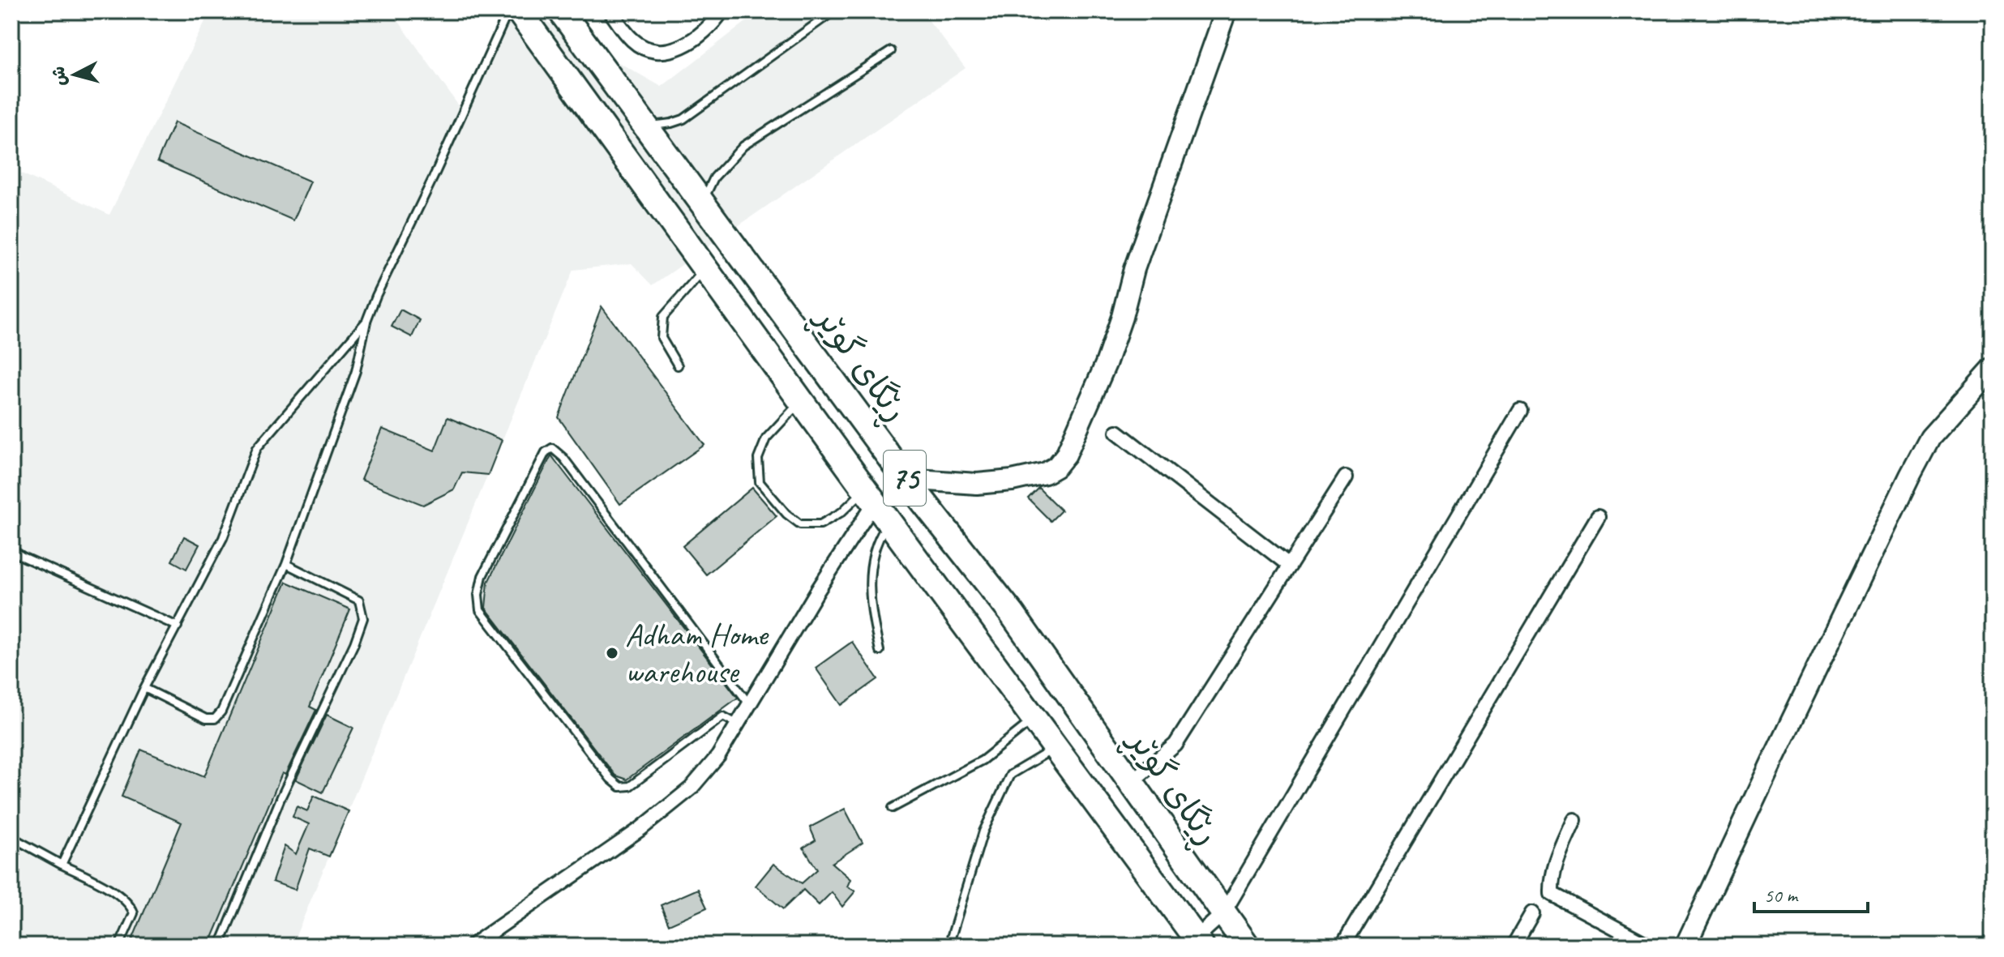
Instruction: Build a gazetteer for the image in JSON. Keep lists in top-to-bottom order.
{
  "streets": {
    "highway": ["ڕێگای گوێڕ", "75"]
  },
  "places": ["Adham Home warehouse"],
  "scale_bar": "50 m",
  "north": "left"
}
